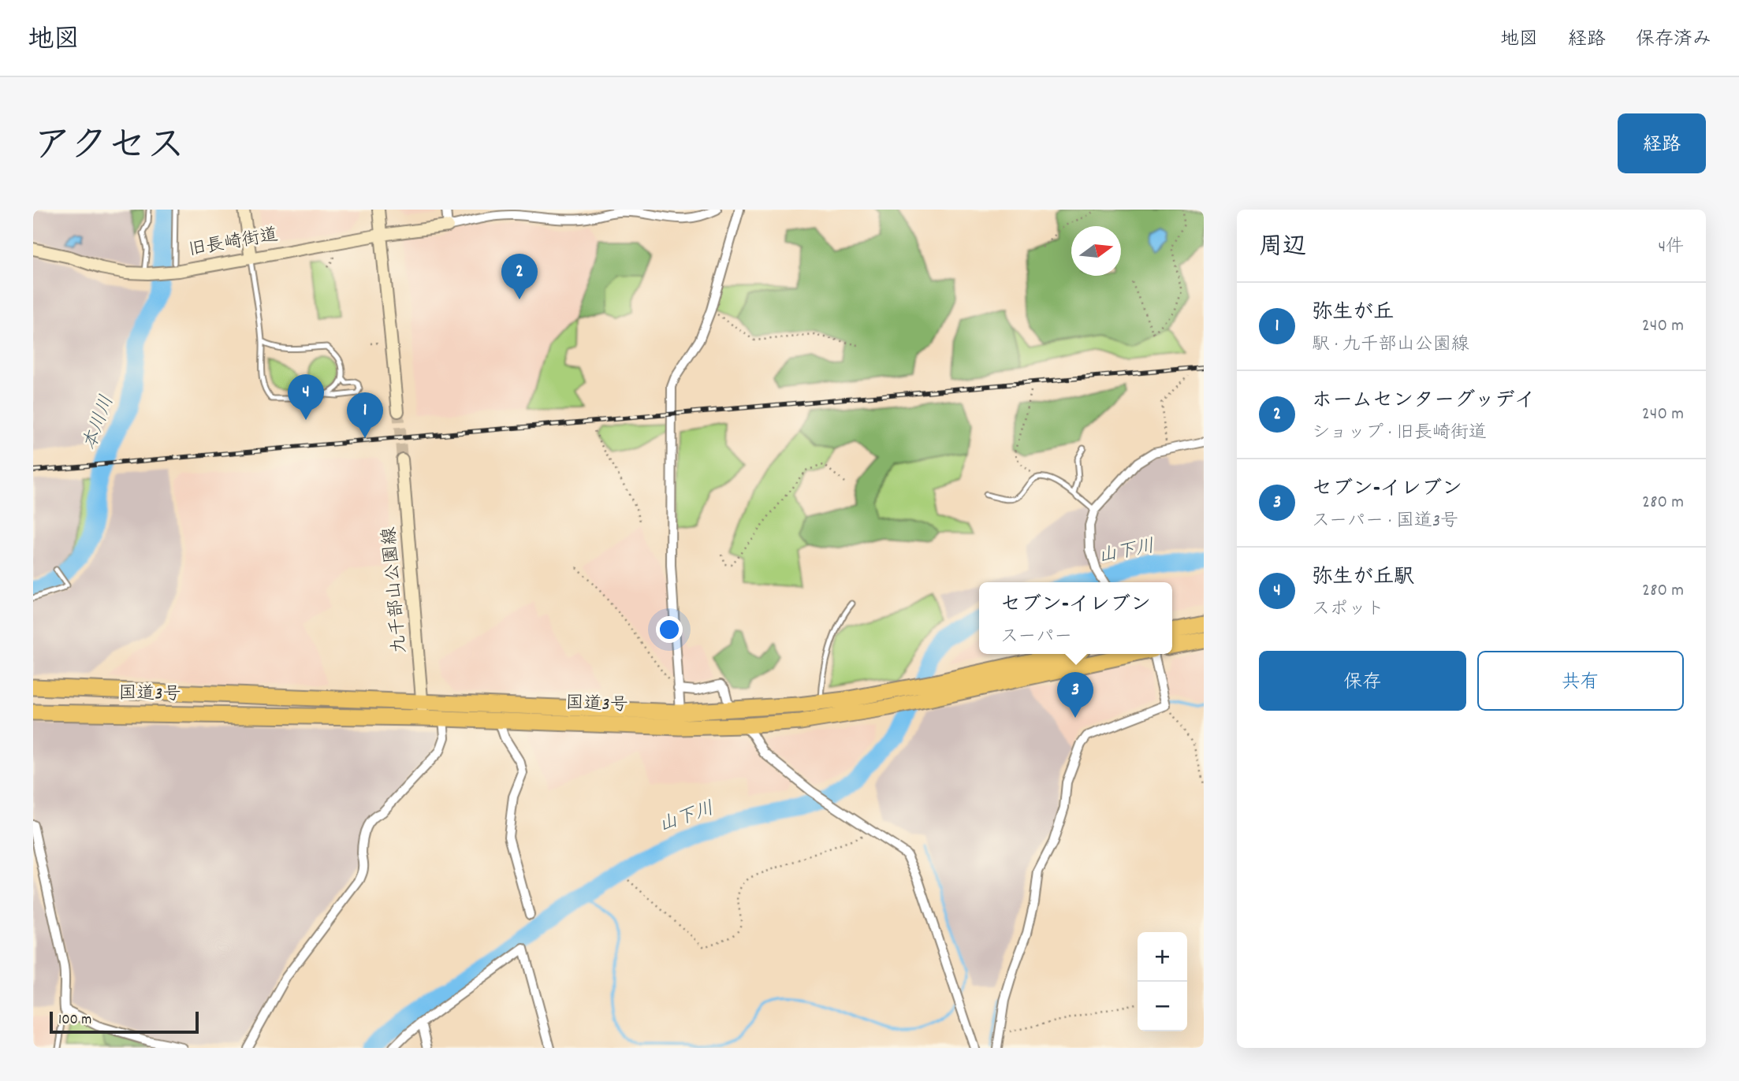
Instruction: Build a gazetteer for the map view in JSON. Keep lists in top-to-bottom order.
{
  "streets": {
    "highway": ["国道3号"],
    "street": ["旧長崎街道", "九千部山公園線"]
  },
  "crossings": [
    ["九千部山公園線", "国道3号"]
  ],
  "water": ["本川川", "山下川"],
  "scale_bar": "100 m",
  "north": "right",
  "page": {
    "header": "地図",
    "nav": ["地図", "経路", "保存済み"],
    "title": "アクセス",
    "buttons": [
      "経路",
      ["保存", "共有"]
    ],
    "heading": ["周辺", "4件"],
    "pins": [
      "2",
      "4",
      "1",
      "3"
    ],
    "list": [
      {
        "mark": "1",
        "name": "弥生が丘",
        "note": "駅 · 九千部山公園線",
        "value": "240 m"
      },
      {
        "mark": "2",
        "name": "ホームセンターグッデイ",
        "note": "ショップ · 旧長崎街道",
        "value": "240 m"
      },
      {
        "mark": "3",
        "name": "セブン-イレブン",
        "note": "スーパー · 国道3号",
        "value": "280 m"
      },
      {
        "mark": "4",
        "name": "弥生が丘駅",
        "note": "スポット",
        "value": "280 m"
      }
    ],
    "popup": ["セブン-イレブン", "スーパー"],
    "map_buttons": ["+", "−"],
    "scale": "100 m"
  }
}
